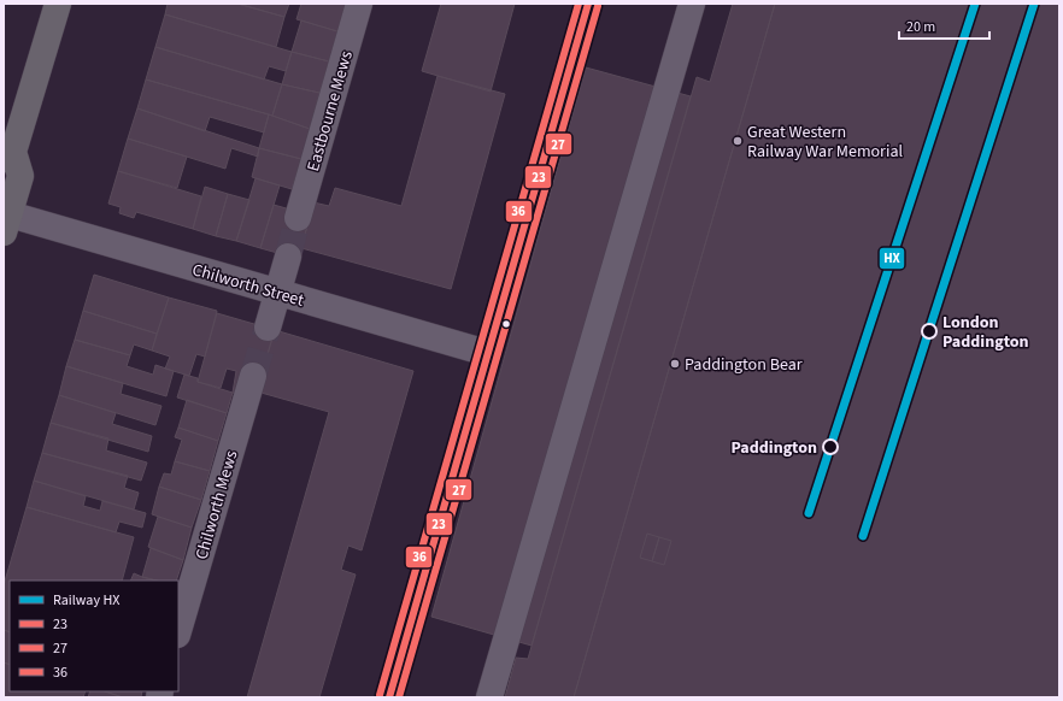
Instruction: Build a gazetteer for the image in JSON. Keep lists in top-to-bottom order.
{
  "streets": {
    "street": ["Eastbourne Mews", "Chilworth Street", "Chilworth Mews"]
  },
  "places": [
    "Great Western Railway War Memorial",
    "London Paddington",
    "Paddington Bear",
    "Paddington"
  ],
  "lines": [
    "rail line HX",
    "transit line 23",
    "transit line 36",
    "transit line 27"
  ],
  "legend": [
    "Railway HX",
    "23",
    "27",
    "36"
  ],
  "scale_bar": "20 m"
}
